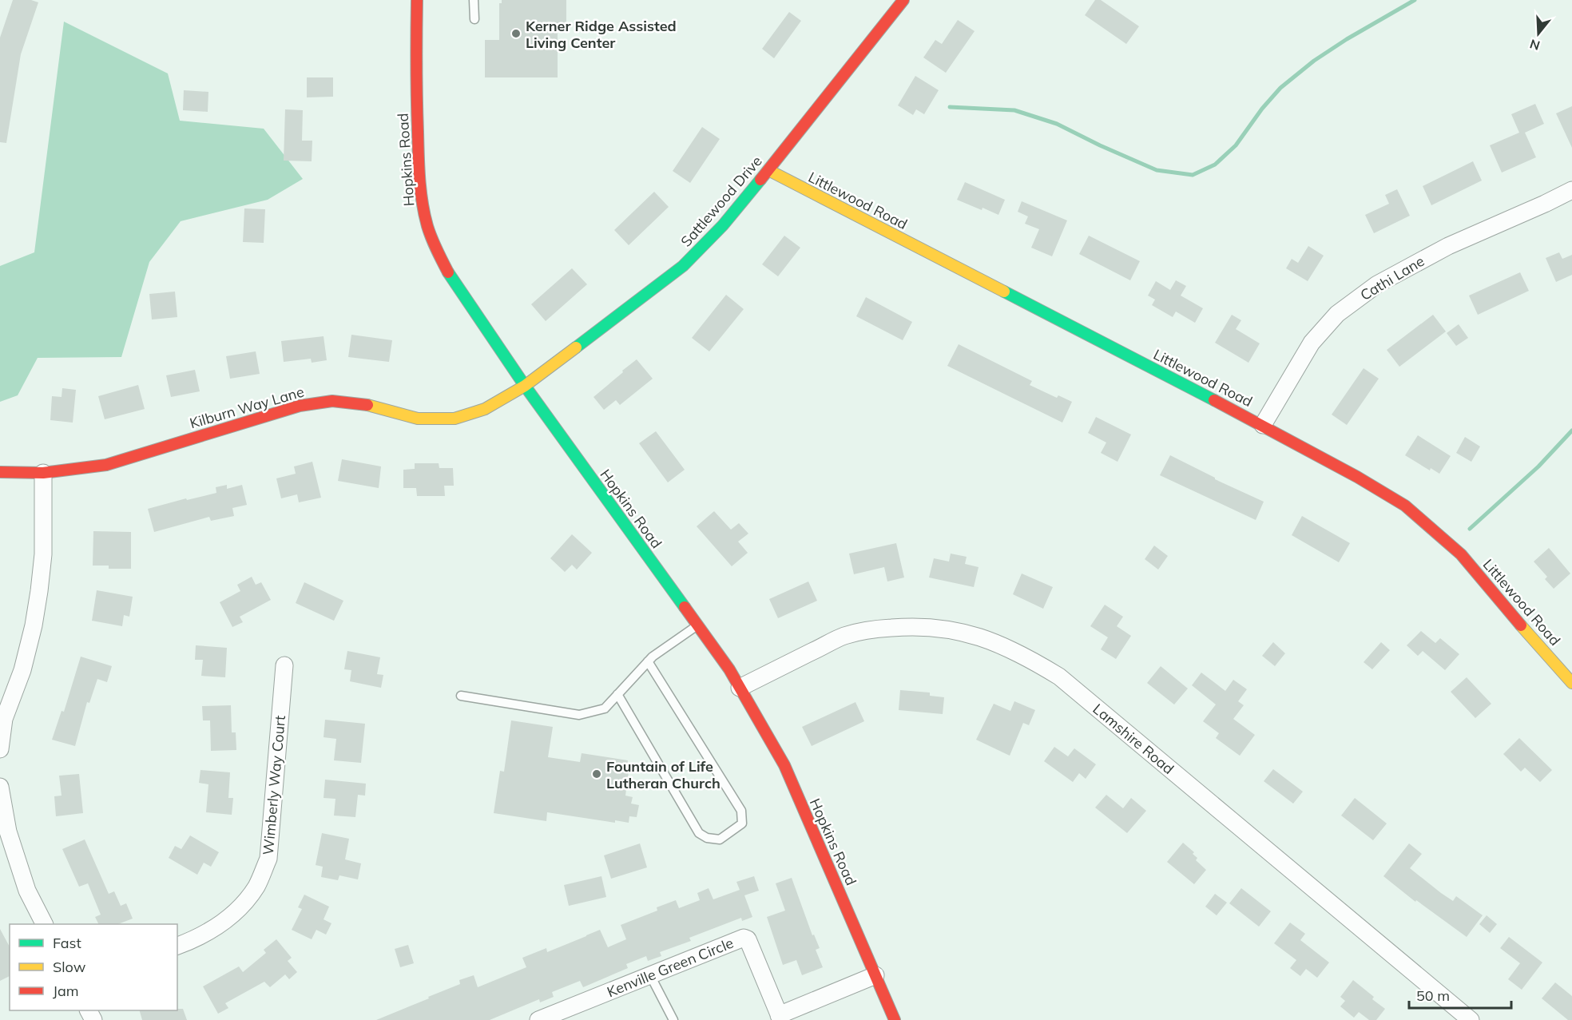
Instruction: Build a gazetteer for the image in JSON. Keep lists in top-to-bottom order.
{
  "streets": {
    "street": [
      "Hopkins Road",
      "Littlewood Road",
      "Sattlewood Drive",
      "Cathi Lane",
      "Kilburn Way Lane",
      "Lamshire Road",
      "Wimberly Way Court",
      "Kenville Green Circle"
    ]
  },
  "crossings": [
    ["Hopkins Road", "Sattlewood Drive"],
    ["Hopkins Road", "Kilburn Way Lane"],
    ["Hopkins Road", "Lamshire Road"],
    ["Littlewood Road", "Sattlewood Drive"],
    ["Littlewood Road", "Cathi Lane"],
    ["Sattlewood Drive", "Kilburn Way Lane"]
  ],
  "places": ["Kerner Ridge Assisted Living Center", "Fountain of Life Lutheran Church"],
  "legend": ["Fast", "Slow", "Jam"],
  "scale_bar": "50 m",
  "north": "bottom"
}
